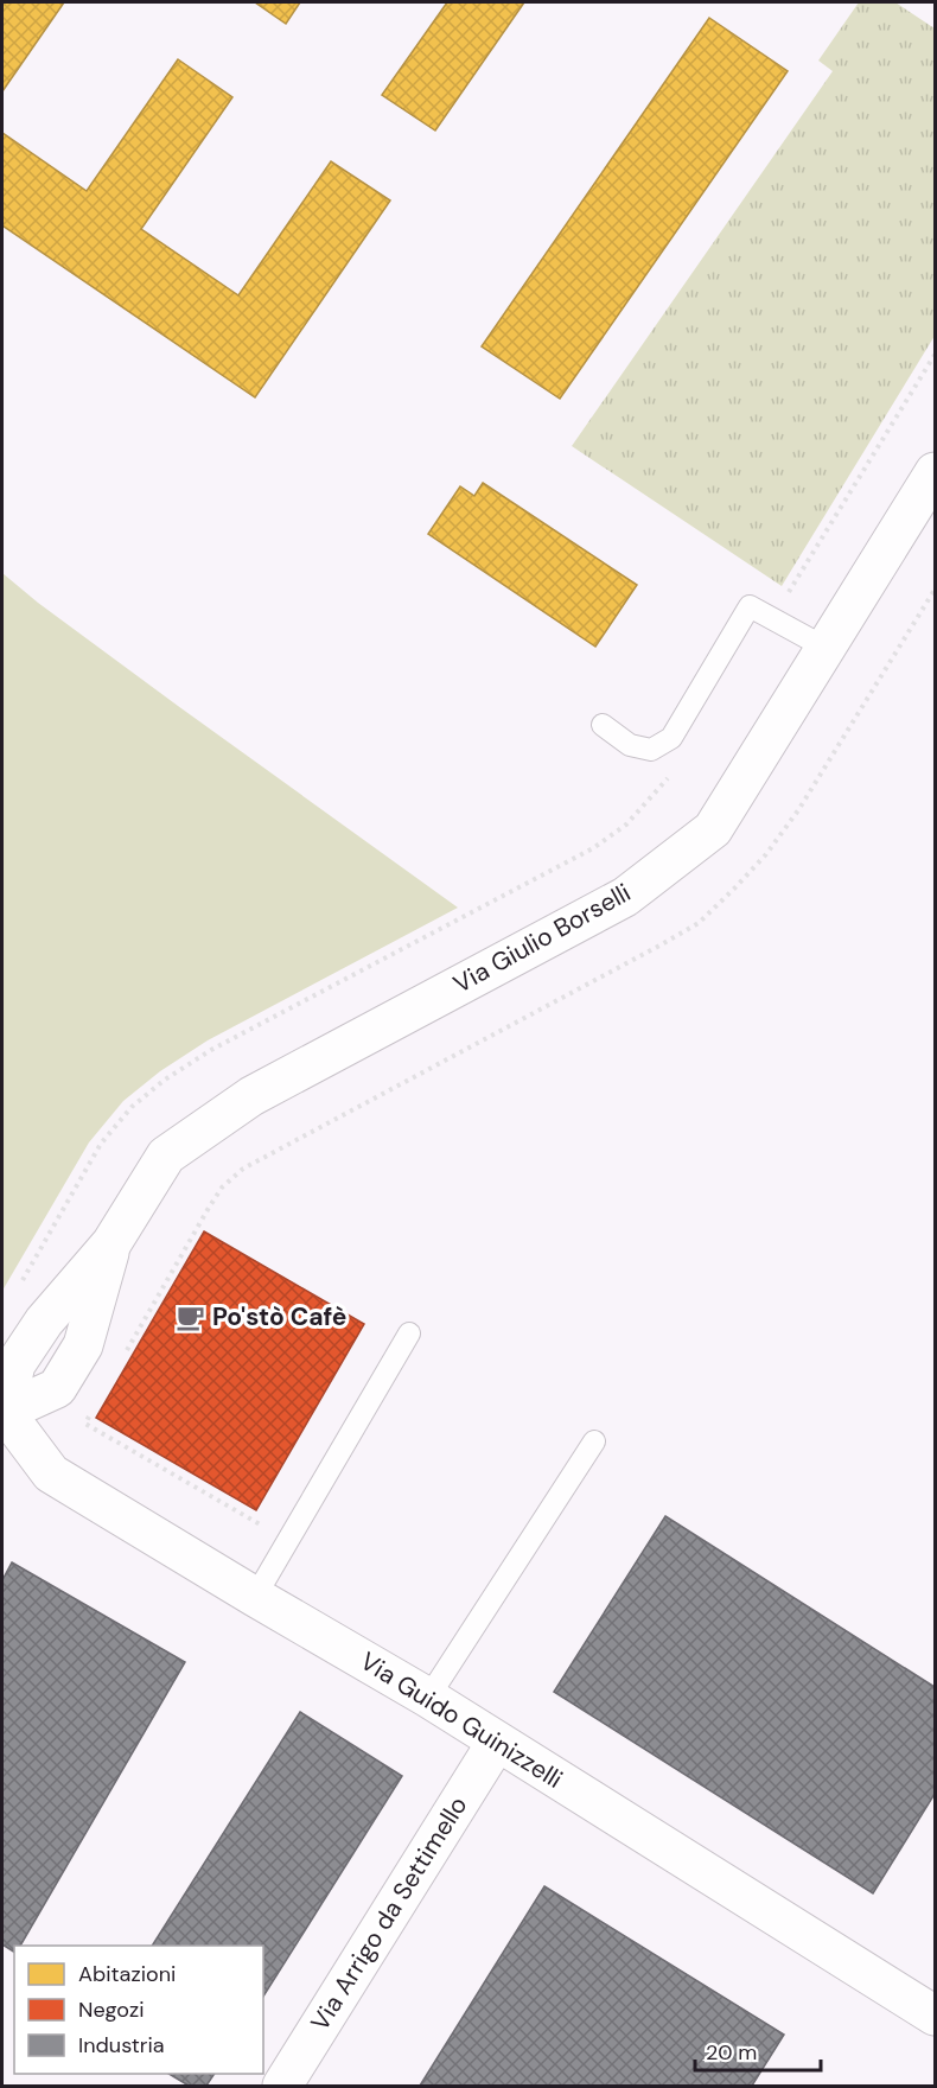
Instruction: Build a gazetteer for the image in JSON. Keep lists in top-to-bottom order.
{
  "streets": {
    "street": ["Via Giulio Borselli", "Via Guido Guinizzelli", "Via Arrigo da Settimello"]
  },
  "crossings": [
    ["Via Giulio Borselli", "Via Guido Guinizzelli"],
    ["Via Guido Guinizzelli", "Via Arrigo da Settimello"]
  ],
  "places": {
    "cafe": ["Po'stò Cafè"]
  },
  "legend": ["Abitazioni", "Negozi", "Industria"],
  "scale_bar": "20 m"
}
